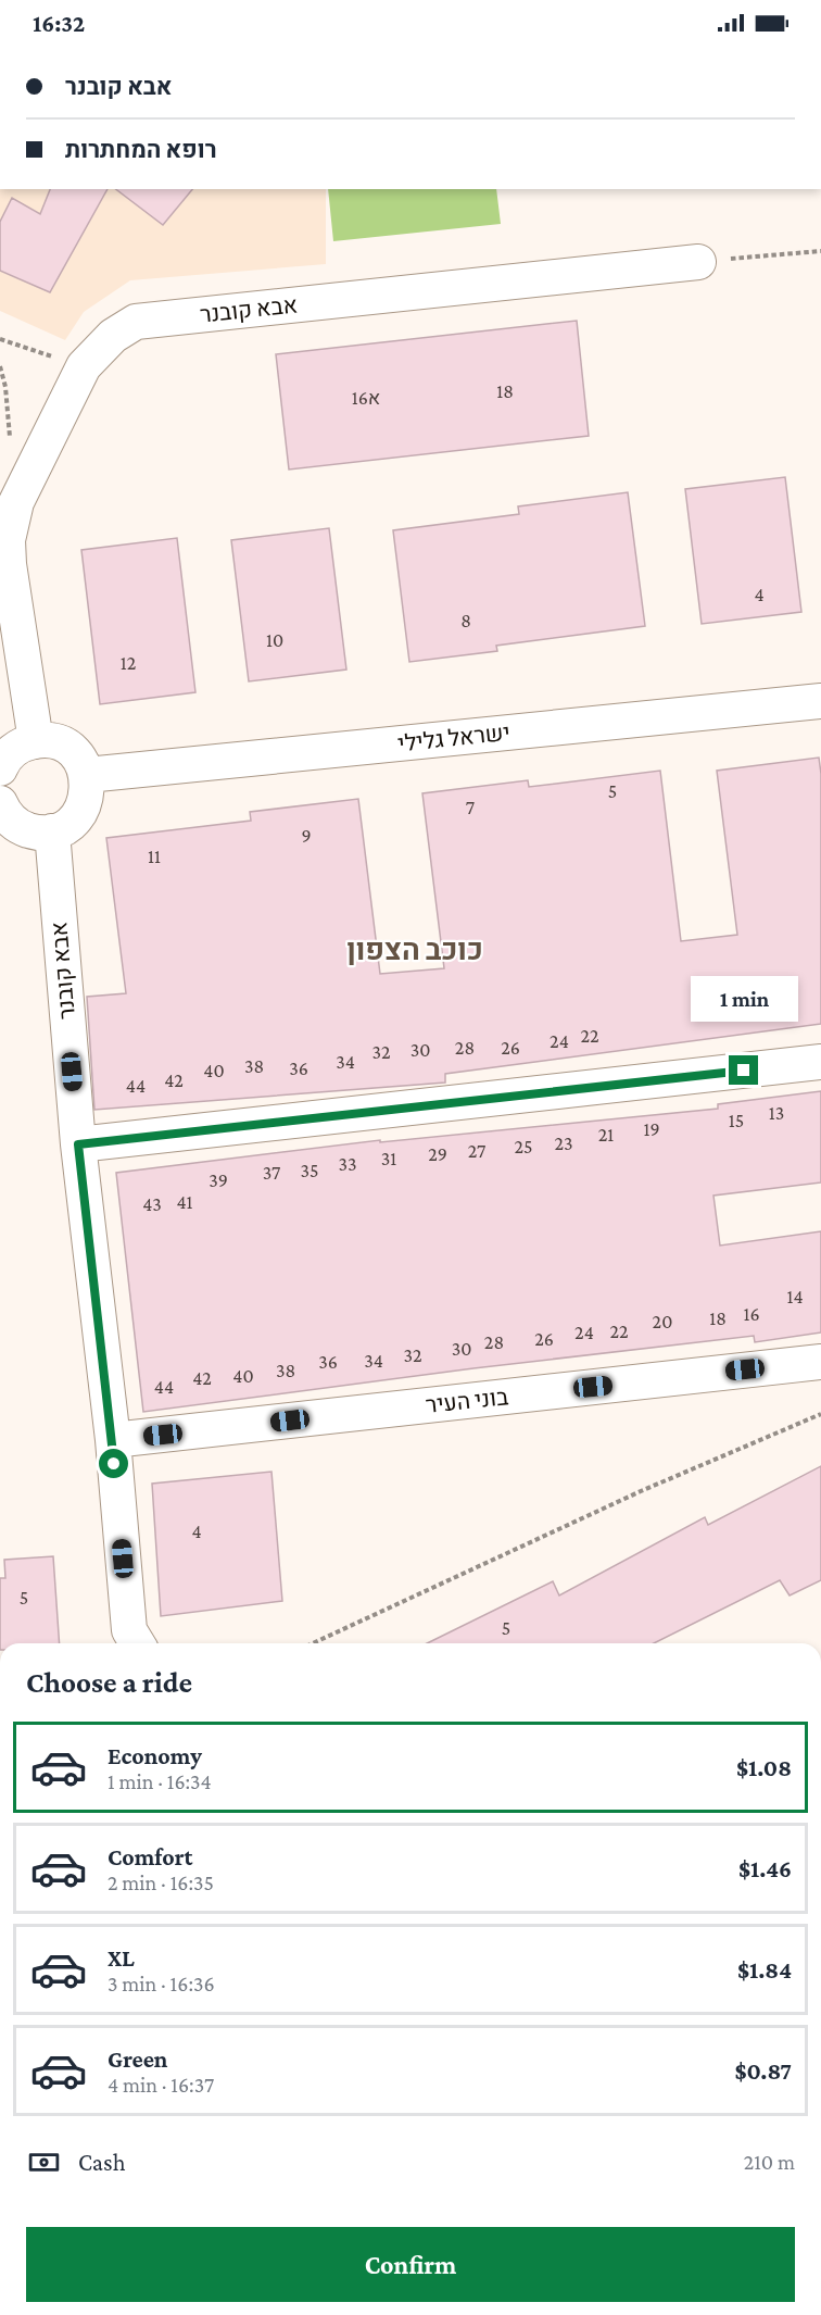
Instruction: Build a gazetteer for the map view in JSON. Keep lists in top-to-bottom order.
{
  "streets": {
    "street": ["אבא קובנר", "ישראל גלילי", "בוני העיר"]
  },
  "crossings": [
    ["אבא קובנר", "בוני העיר"]
  ],
  "districts": ["כוכב הצפון"],
  "house_numbers": [
    "18",
    "16א",
    "4",
    "8",
    "10",
    "12",
    "5",
    "7",
    "9",
    "11",
    "22",
    "24",
    "28",
    "26",
    "30",
    "32",
    "34",
    "38",
    "36",
    "40",
    "42",
    "44",
    "13",
    "15",
    "19",
    "21",
    "23",
    "25",
    "27",
    "29",
    "31",
    "33",
    "35",
    "37",
    "39",
    "41",
    "43",
    "14",
    "16",
    "18",
    "20",
    "22",
    "24",
    "26",
    "28",
    "30",
    "32",
    "34",
    "36",
    "38",
    "40",
    "42",
    "44",
    "4",
    "5",
    "5"
  ],
  "page": {
    "status": "16:32",
    "banner": ["אבא קובנר", "רופא המחתרות"],
    "bubble": "1 min",
    "heading": "Choose a ride",
    "list": [
      {
        "name": "Economy",
        "note": "1 min · 16:34",
        "value": "$1.08"
      },
      {
        "name": "Comfort",
        "note": "2 min · 16:35",
        "value": "$1.46"
      },
      {
        "name": "XL",
        "note": "3 min · 16:36",
        "value": "$1.84"
      },
      {
        "name": "Green",
        "note": "4 min · 16:37",
        "value": "$0.87"
      }
    ],
    "pay": ["Cash", "210 m"],
    "buttons": "Confirm"
  }
}
